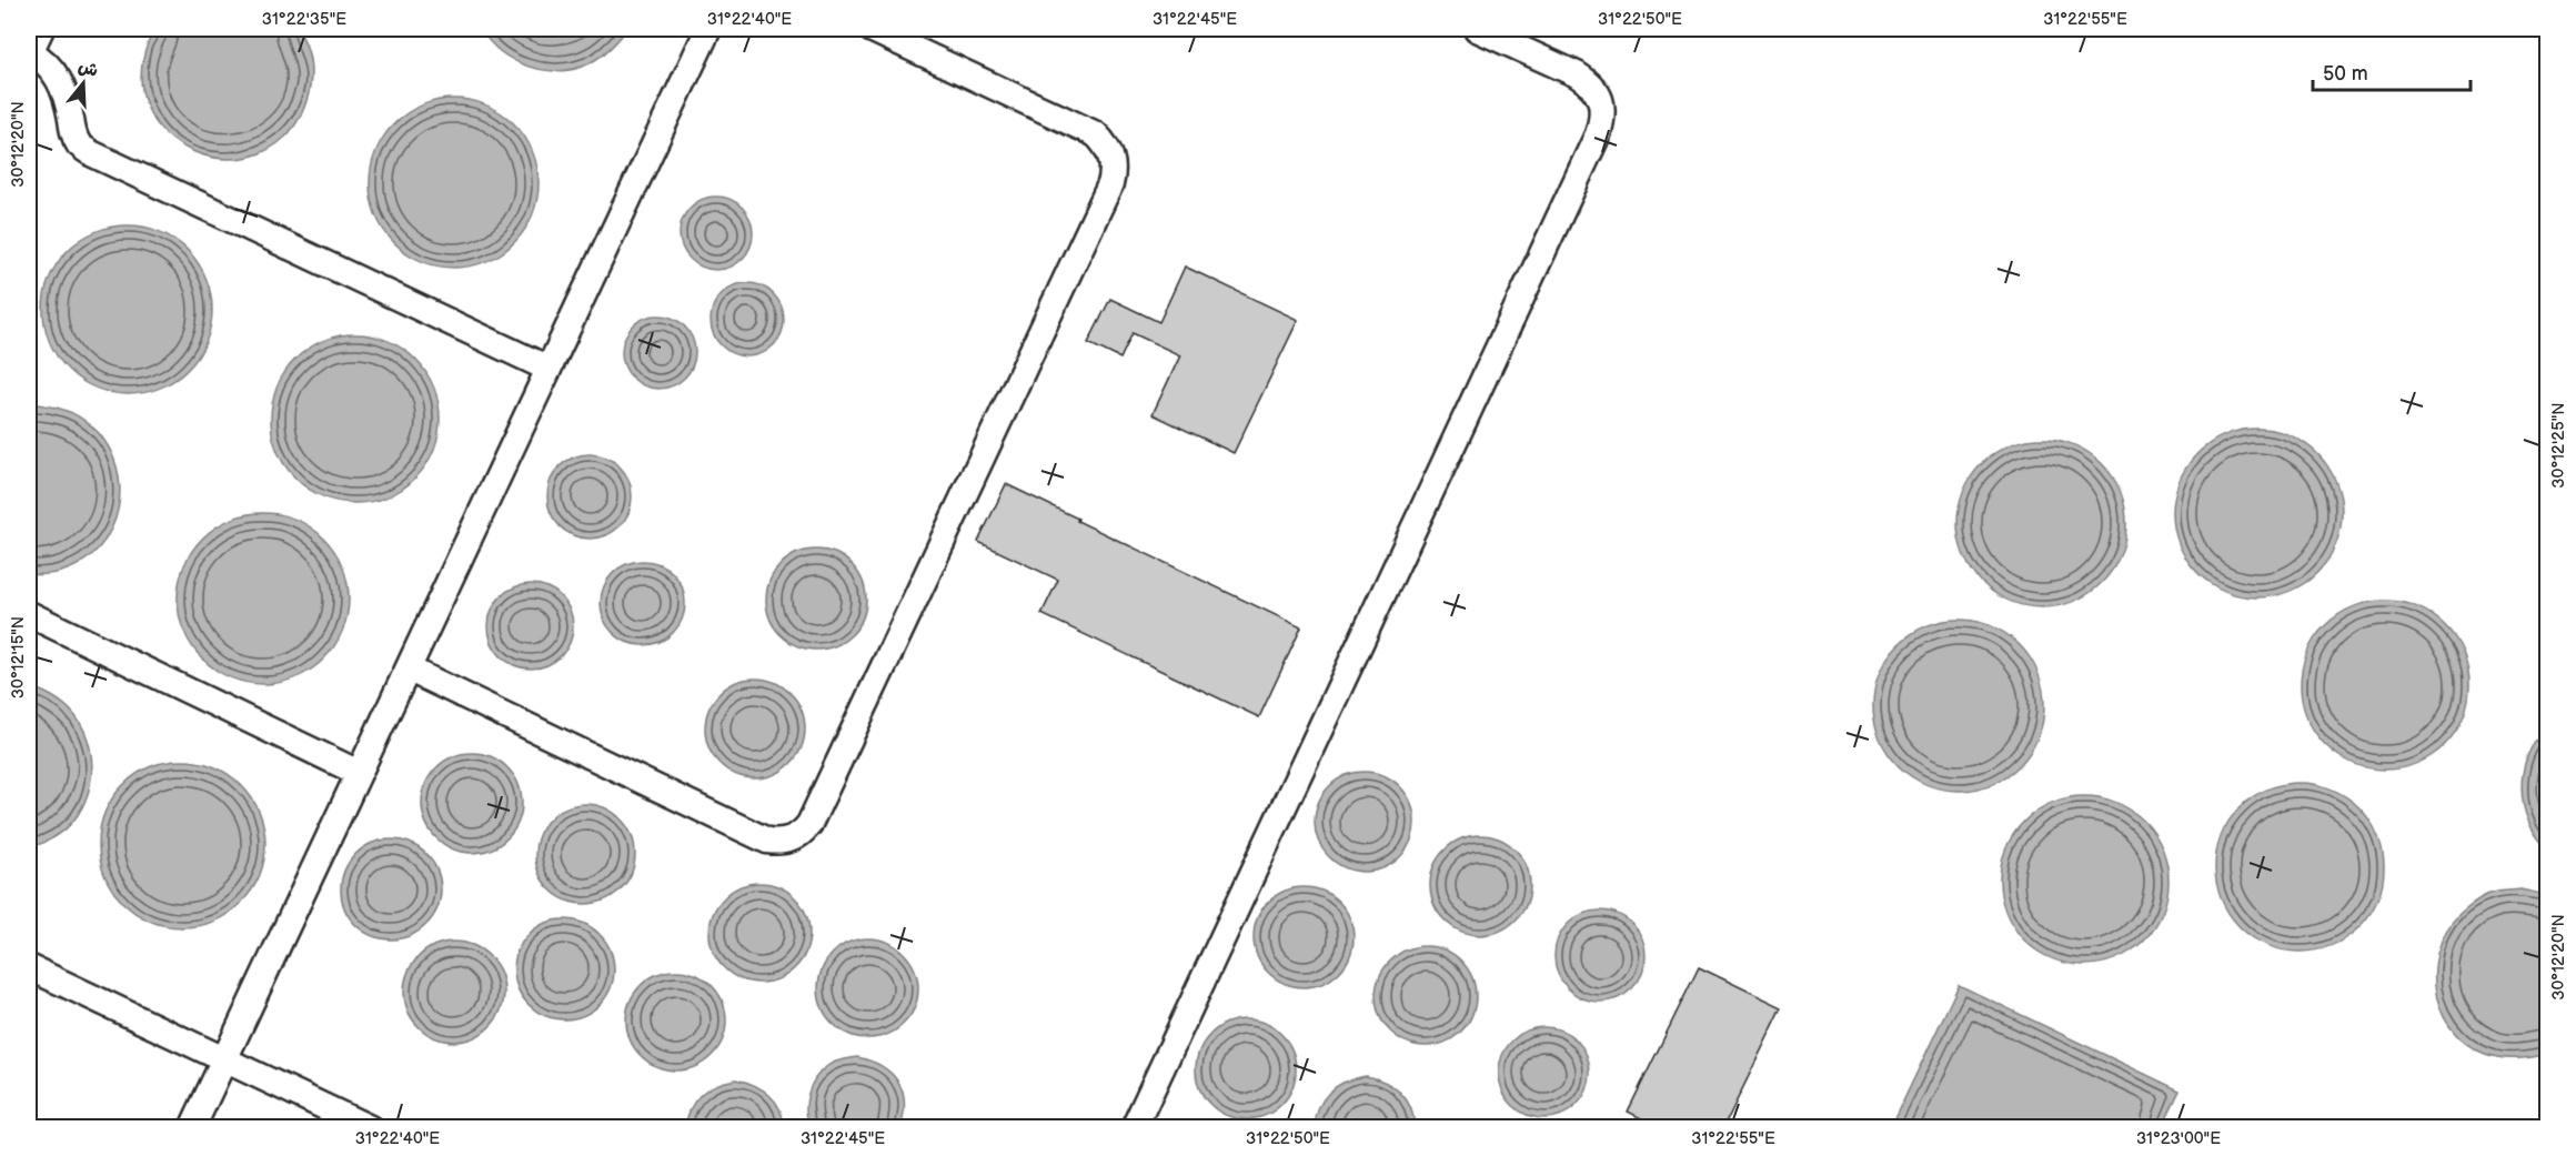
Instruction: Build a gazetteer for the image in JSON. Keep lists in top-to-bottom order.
{
  "scale_bar": "50 m",
  "north": "top",
  "coordinates": [
    "31°22'35\"E",
    "31°22'40\"E",
    "31°22'45\"E",
    "31°22'50\"E",
    "31°22'55\"E",
    "30°12'20\"N",
    "30°12'25\"N",
    "30°12'15\"N",
    "31°23'00\"E"
  ]
}
